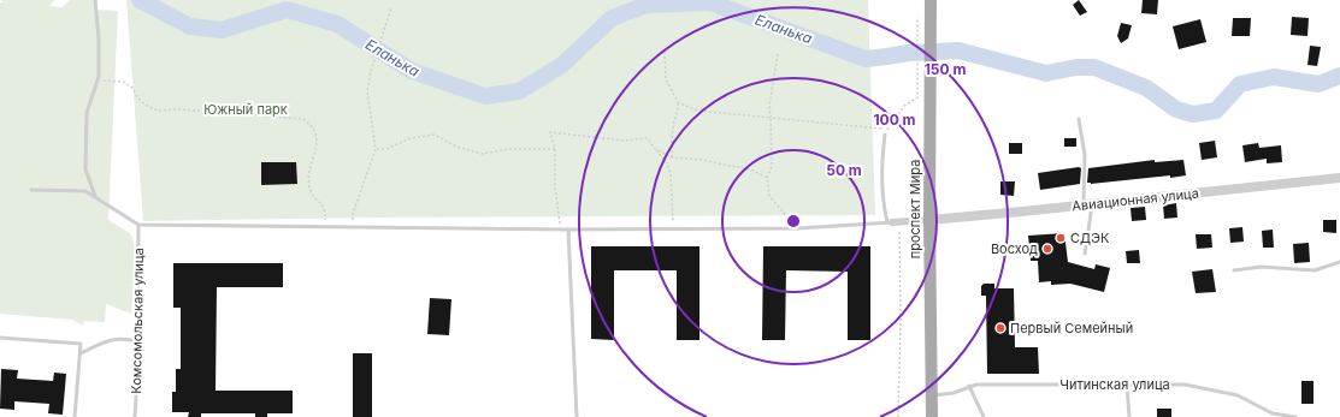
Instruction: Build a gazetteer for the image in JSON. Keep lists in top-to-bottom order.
{
  "streets": {
    "main road": ["проспект Мира"],
    "street": ["Авиационная улица"],
    "lane": ["Комсомольская улица", "Читинская улица"]
  },
  "crossings": [
    ["Авиационная улица", "проспект Мира"],
    ["проспект Мира", "Читинская улица"]
  ],
  "water": ["Еланька"],
  "parks": ["Южный парк"],
  "places": ["СДЭК", "Восход", "Первый Семейный"],
  "rings": ["150 m", "100 m", "50 m"]
}
